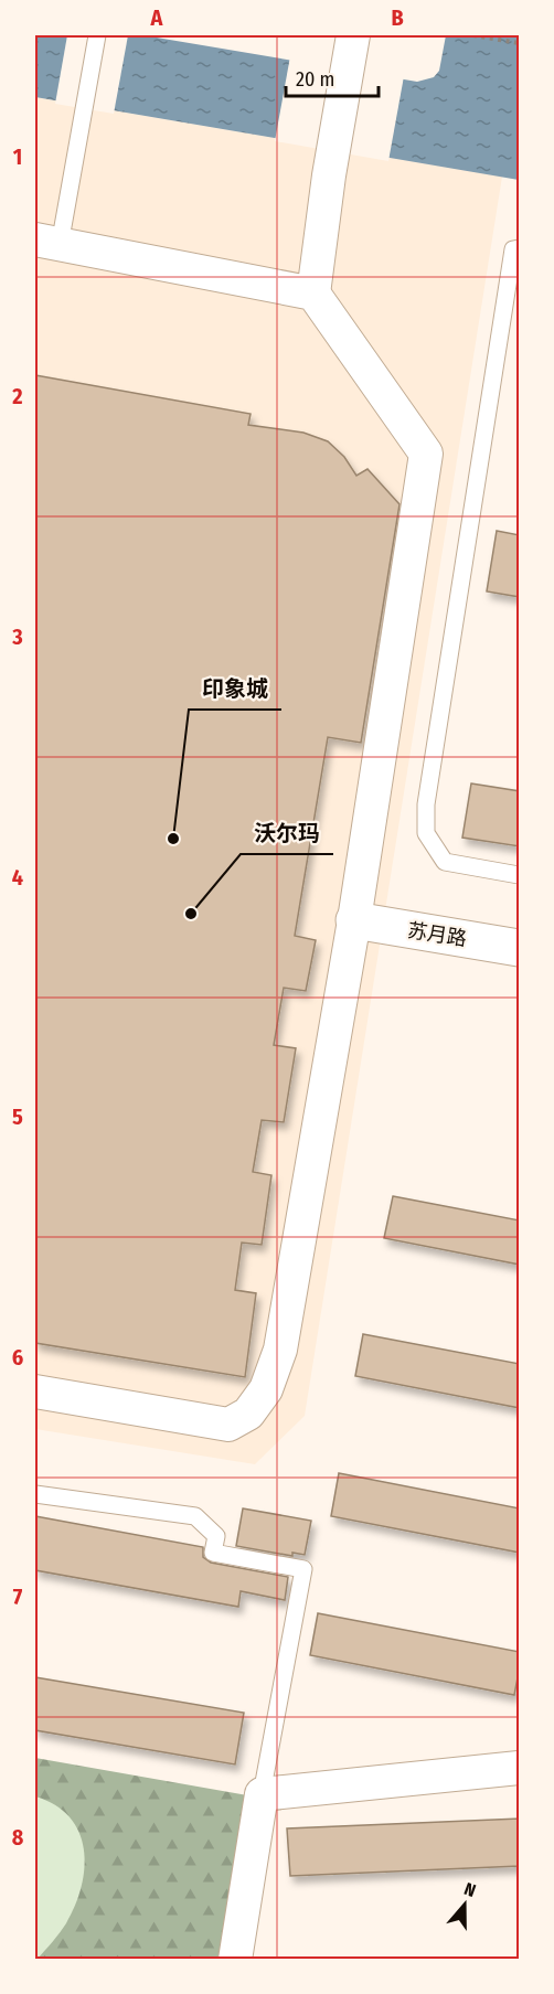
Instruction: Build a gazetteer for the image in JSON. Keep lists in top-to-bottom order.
{
  "streets": {
    "street": ["苏月路"]
  },
  "places": ["印象城", "沃尔玛"],
  "scale_bar": "20 m",
  "north": "top",
  "grid": {
    "columns": ["A", "B"],
    "rows": [
      "1",
      "2",
      "3",
      "4",
      "5",
      "6",
      "7",
      "8"
    ]
  }
}
